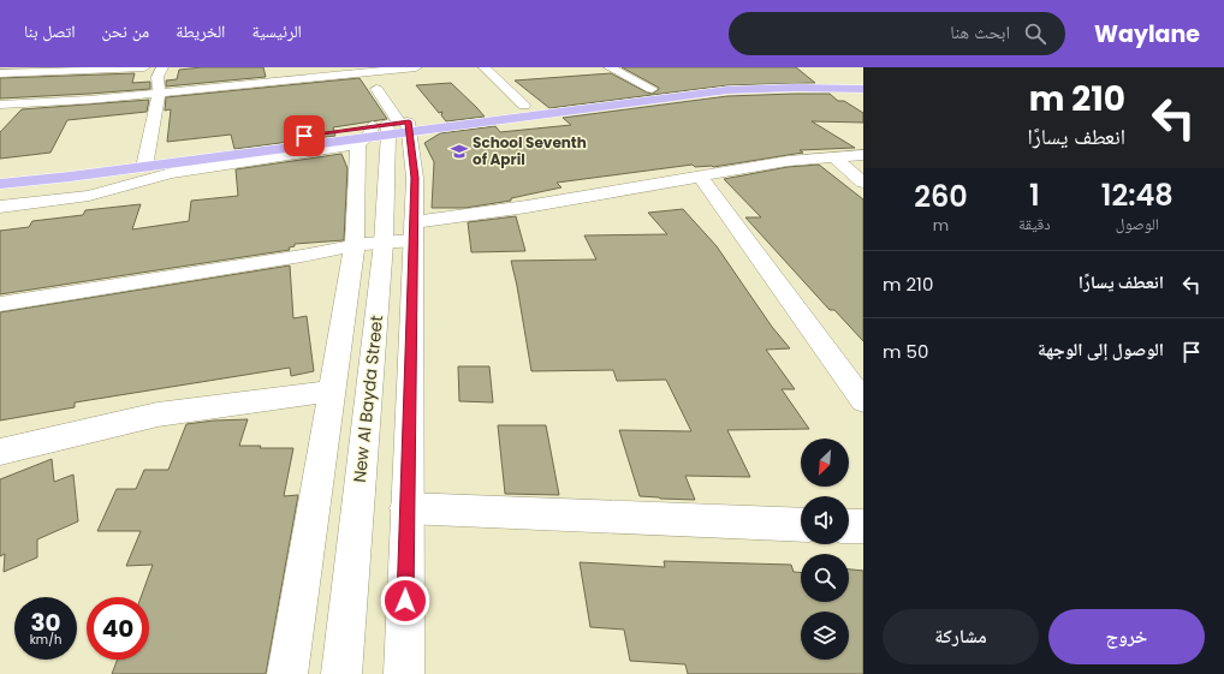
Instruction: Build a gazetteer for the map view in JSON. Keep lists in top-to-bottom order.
{
  "streets": {
    "street": ["New Al Bayda Street"]
  },
  "places": {
    "school or university": ["School Seventh of April"]
  },
  "north": "bottom left",
  "page": {
    "header": "Waylane",
    "search": "ابحث هنا",
    "nav": [
      "الرئيسية",
      "الخريطة",
      "من نحن",
      "اتصل بنا"
    ],
    "turn": ["210 m", "انعطف يسارًا"],
    "eta": [
      "12:48",
      "الوصول",
      "1",
      "دقيقة",
      "260",
      "m"
    ],
    "list": [
      {
        "name": "انعطف يسارًا",
        "value": "210 m"
      },
      {
        "name": "الوصول إلى الوجهة",
        "value": "50 m"
      }
    ],
    "speed": "30 km/h",
    "limit": "40",
    "buttons": ["خروج", "مشاركة"]
  }
}
